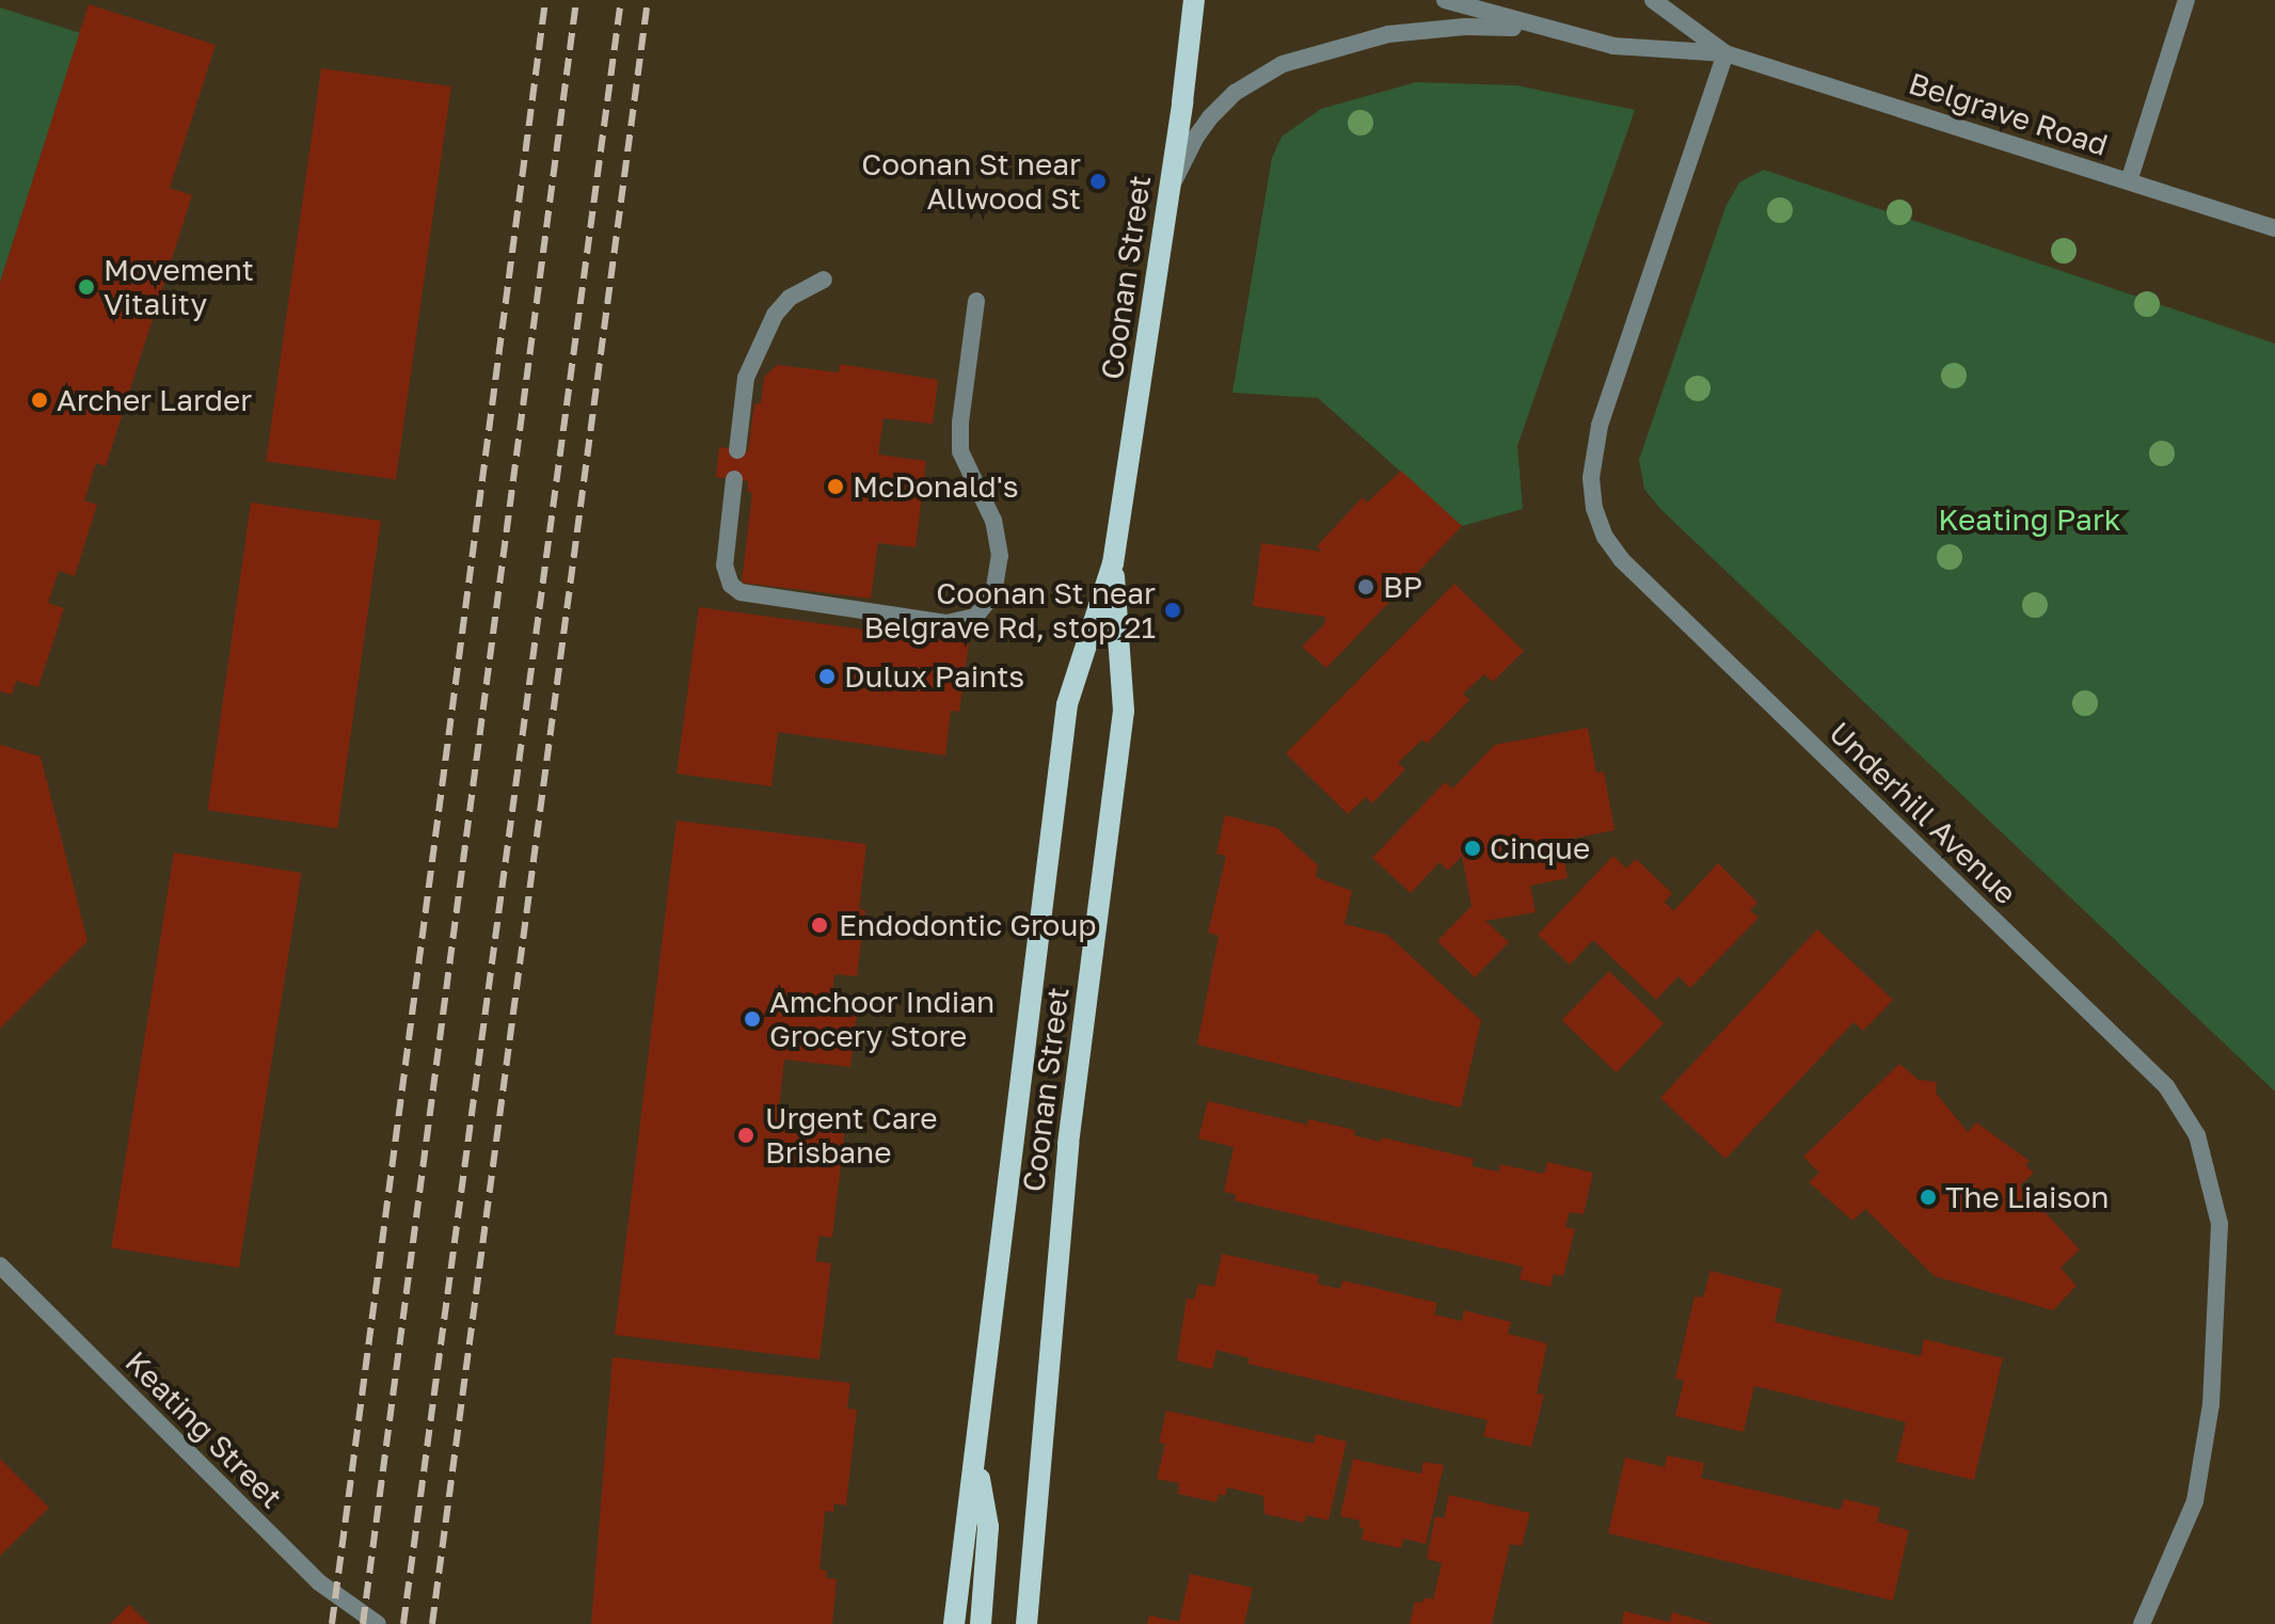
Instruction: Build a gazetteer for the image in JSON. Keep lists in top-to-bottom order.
{
  "streets": {
    "main road": ["Coonan Street"],
    "street": ["Belgrave Road", "Underhill Avenue", "Keating Street"]
  },
  "crossings": [
    ["Belgrave Road", "Coonan Street"],
    ["Belgrave Road", "Underhill Avenue"]
  ],
  "parks": ["Keating Park"],
  "places": [
    "Coonan St near Allwood St",
    "Movement Vitality",
    "Archer Larder",
    "McDonald's",
    "BP",
    "Coonan St near Belgrave Rd, stop 21",
    "Dulux Paints",
    "Cinque",
    "Endodontic Group",
    "Amchoor Indian Grocery Store",
    "Urgent Care Brisbane",
    "The Liaison"
  ]
}
